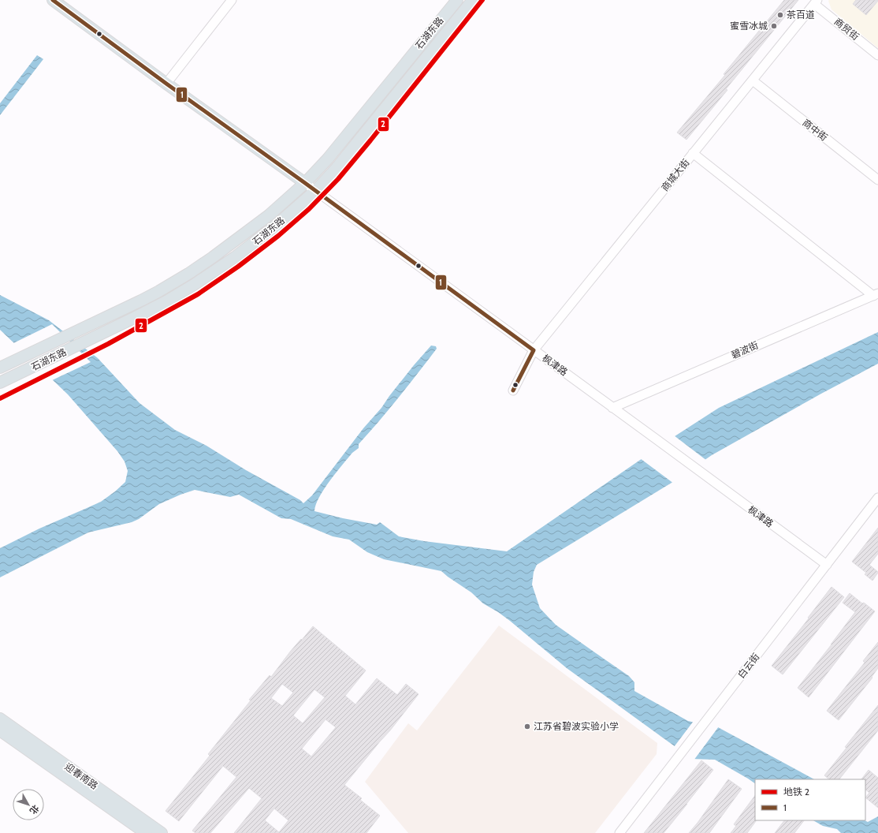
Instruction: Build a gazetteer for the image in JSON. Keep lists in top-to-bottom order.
{
  "streets": {
    "main road": ["石湖东路", "枫津路", "迎春南路"],
    "street": [
      "商贸街",
      "商中街",
      "商城大街",
      "碧波街",
      "白云街"
    ]
  },
  "crossings": [
    ["商贸街", "商城大街"],
    ["石湖东路", "枫津路"],
    ["商中街", "商城大街"],
    ["商城大街", "枫津路"],
    ["碧波街", "枫津路"],
    ["枫津路", "白云街"]
  ],
  "places": ["茶百道", "蜜雪冰城", "江苏省碧波实验小学"],
  "lines": ["metro line 2", "transit line 1"],
  "legend": ["地铁 2", "1"],
  "north": "bottom right"
}
